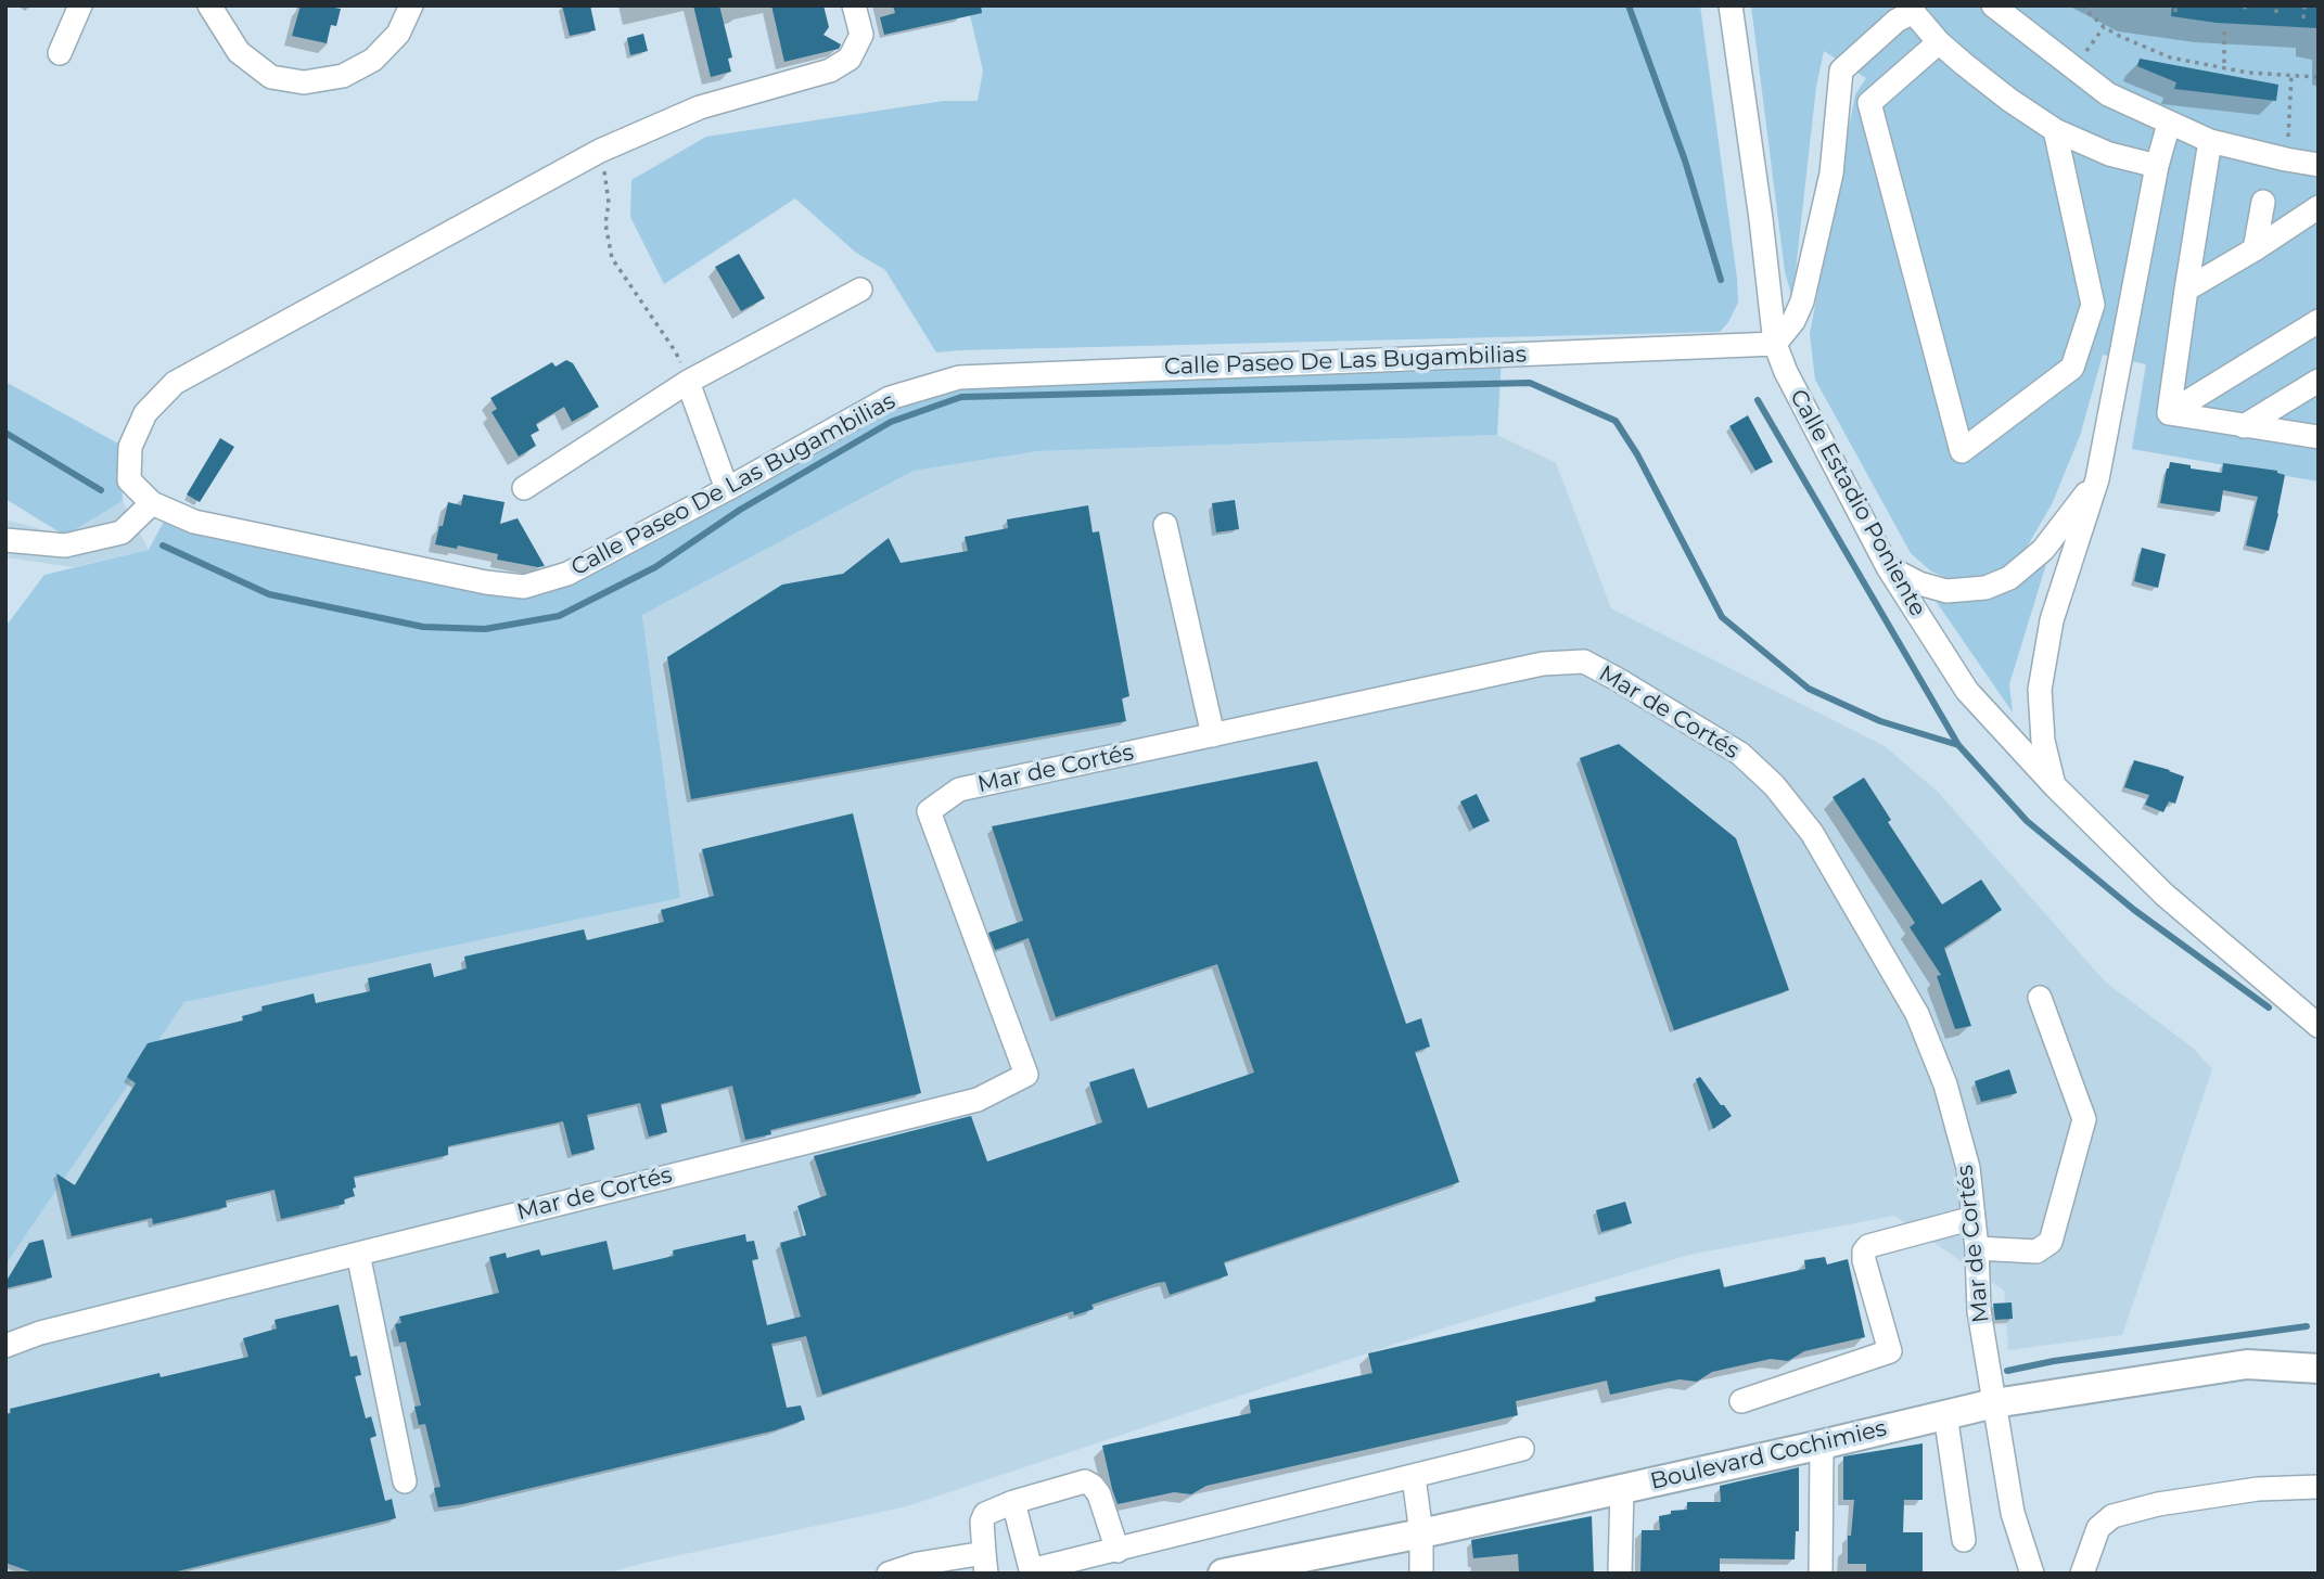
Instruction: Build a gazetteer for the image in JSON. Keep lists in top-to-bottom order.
{
  "streets": {
    "main road": ["Boulevard Cochimies"],
    "street": ["Calle Paseo De Las Bugambilias", "Calle Estadio Poniente", "Mar de Cortés"]
  },
  "crossings": [
    ["Calle Paseo De Las Bugambilias", "Calle Estadio Poniente"],
    ["Mar de Cortés", "Boulevard Cochimies"]
  ]
}
